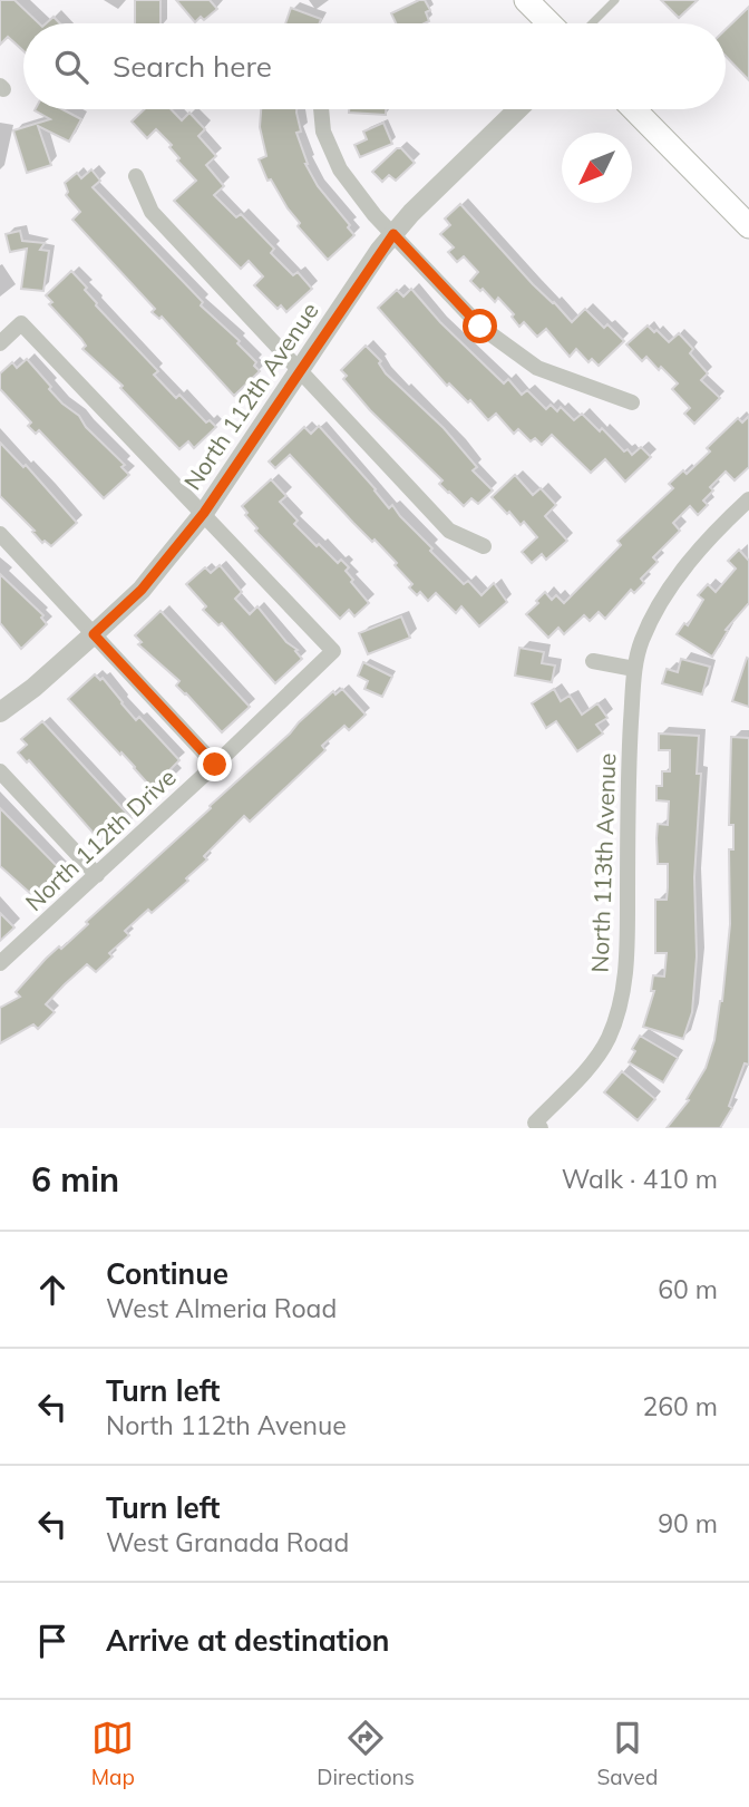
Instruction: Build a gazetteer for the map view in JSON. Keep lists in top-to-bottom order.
{
  "streets": {
    "street": ["North 112th Avenue", "North 112th Drive", "North 113th Avenue"]
  },
  "crossings": [
    ["North 112th Avenue", "North 112th Drive"]
  ],
  "north": "bottom left",
  "page": {
    "search": "Search here",
    "heading": ["6 min", "Walk · 410 m"],
    "list": [
      ["Continue", "West Almeria Road", "60 m"],
      ["Turn left", "North 112th Avenue", "260 m"],
      ["Turn left", "West Granada Road", "90 m"],
      "Arrive at destination"
    ],
    "nav": ["Map", "Directions", "Saved"]
  }
}
